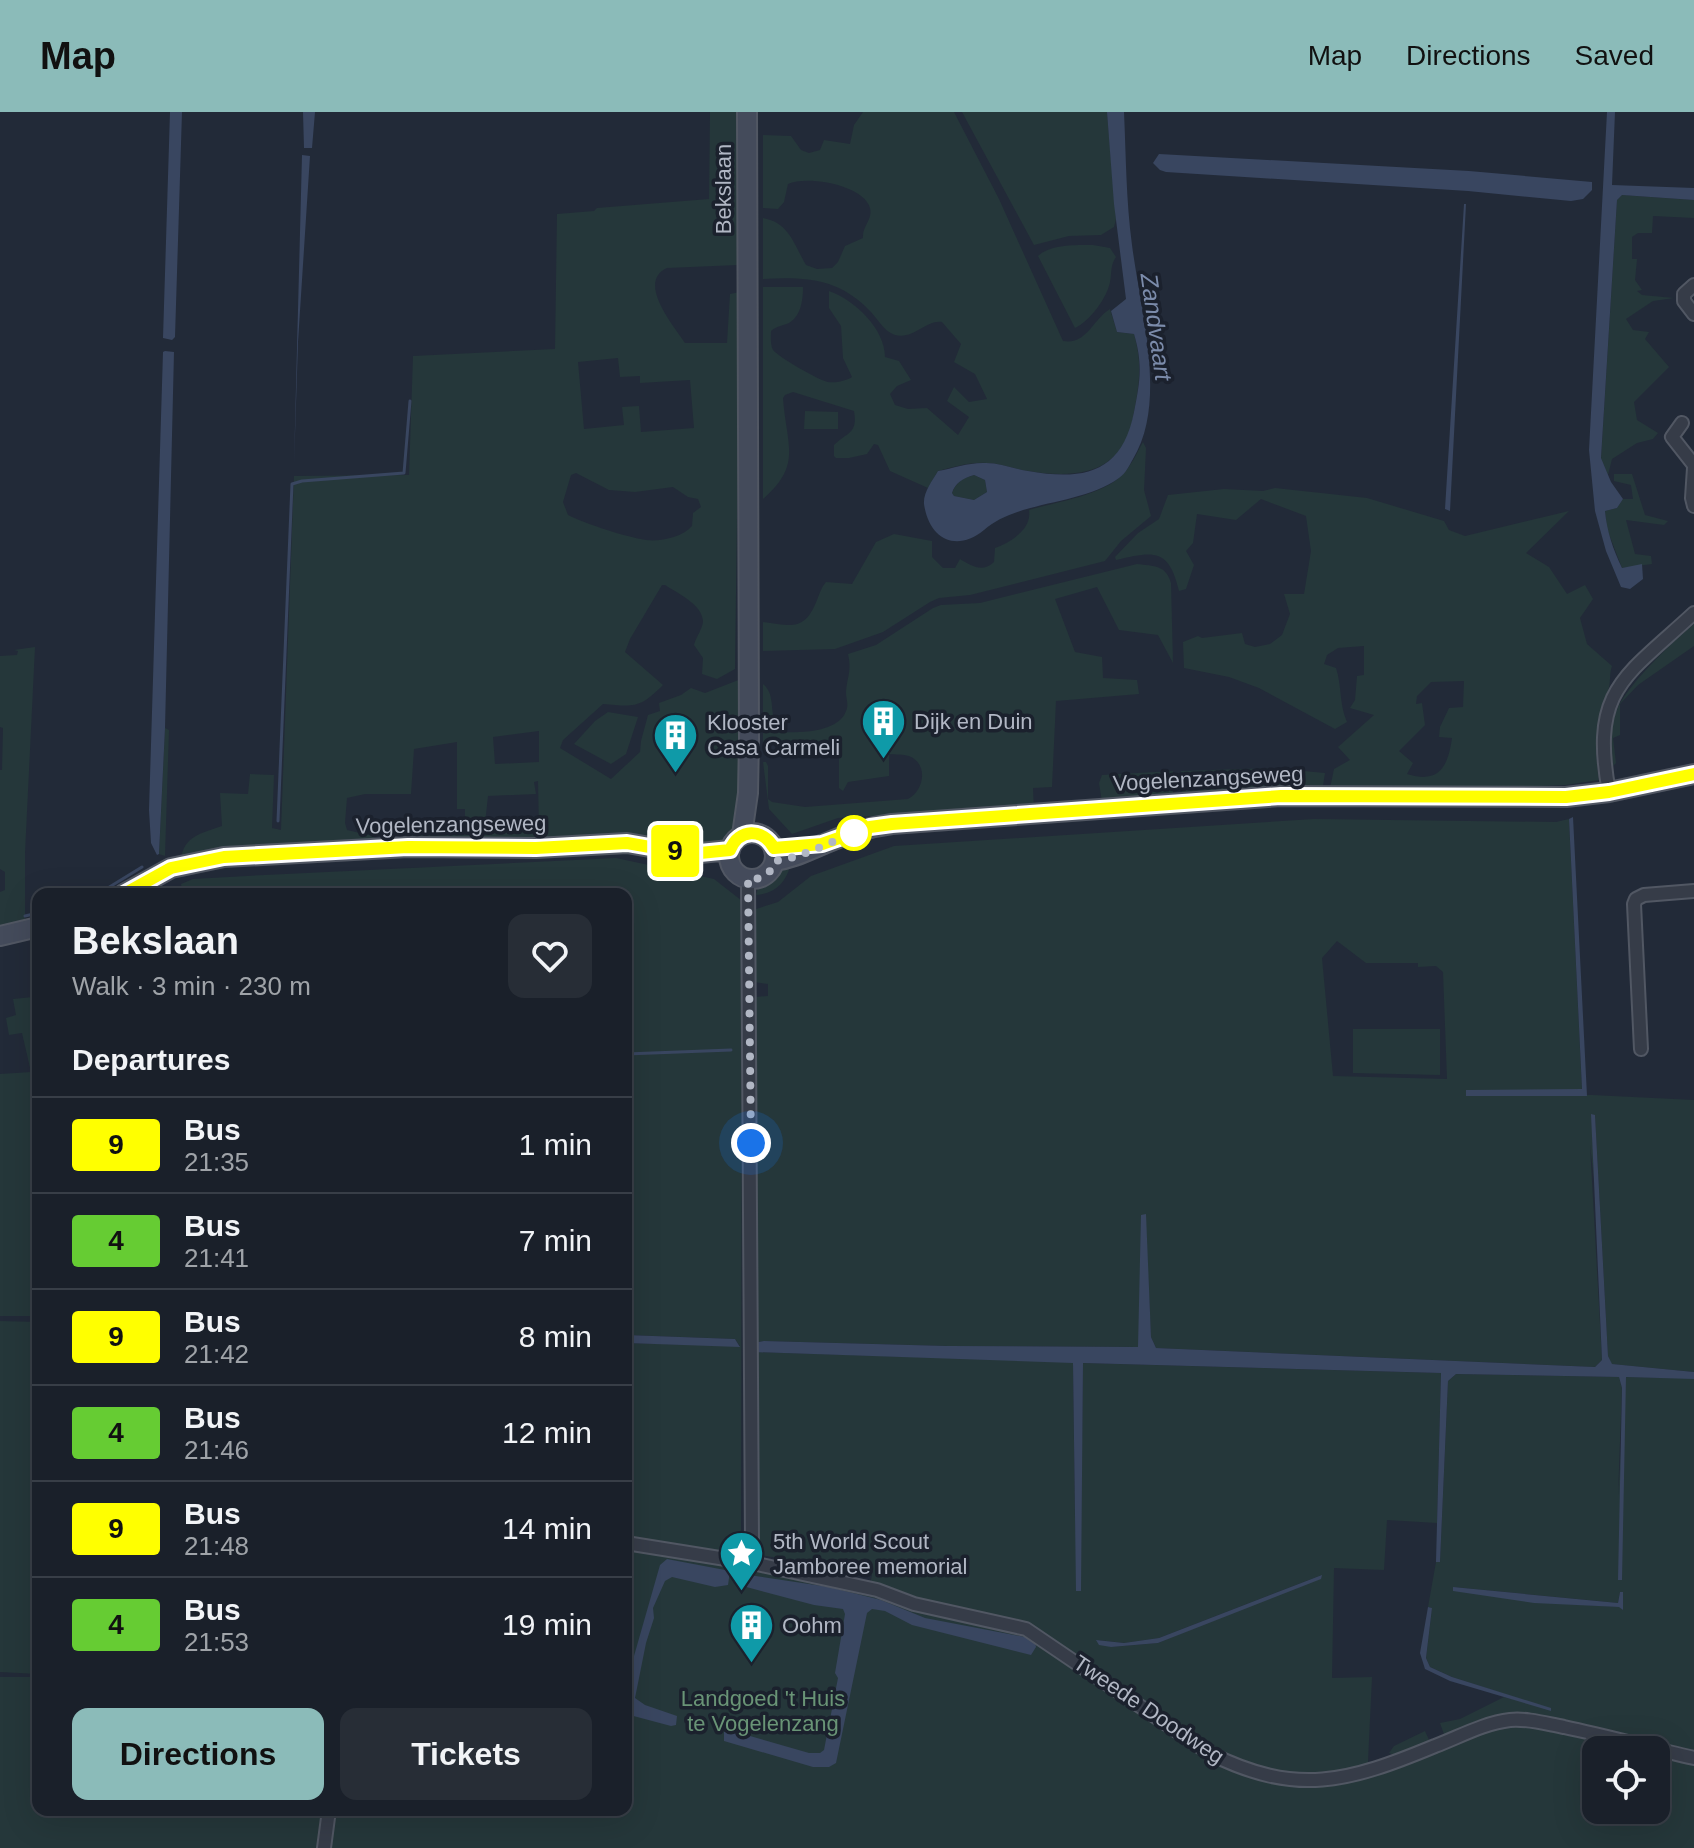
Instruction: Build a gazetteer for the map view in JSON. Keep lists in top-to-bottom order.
{
  "streets": {
    "main road": ["Bekslaan", "Vogelenzangseweg"],
    "street": ["Tweede Doodweg"]
  },
  "crossings": [
    ["Bekslaan", "Vogelenzangseweg"]
  ],
  "water": ["Zandvaart"],
  "parks": ["Landgoed 't Huis te Vogelenzang"],
  "places": {
    "building": ["Dijk en Duin", "Klooster Casa Carmeli", "Oohm"],
    "place": ["5th World Scout Jamboree memorial"]
  },
  "lines": ["bus line 9"],
  "page": {
    "header": "Map",
    "nav": ["Map", "Directions", "Saved"],
    "on_map": "9",
    "heading": [
      ["Bekslaan", "Walk · 3 min · 230 m"],
      "Departures"
    ],
    "list": [
      {
        "mark": "9",
        "name": "Bus",
        "note": "21:35",
        "value": "1 min"
      },
      {
        "mark": "4",
        "name": "Bus",
        "note": "21:41",
        "value": "7 min"
      },
      {
        "mark": "9",
        "name": "Bus",
        "note": "21:42",
        "value": "8 min"
      },
      {
        "mark": "4",
        "name": "Bus",
        "note": "21:46",
        "value": "12 min"
      },
      {
        "mark": "9",
        "name": "Bus",
        "note": "21:48",
        "value": "14 min"
      },
      {
        "mark": "4",
        "name": "Bus",
        "note": "21:53",
        "value": "19 min"
      }
    ],
    "buttons": ["Directions", "Tickets"]
  }
}
